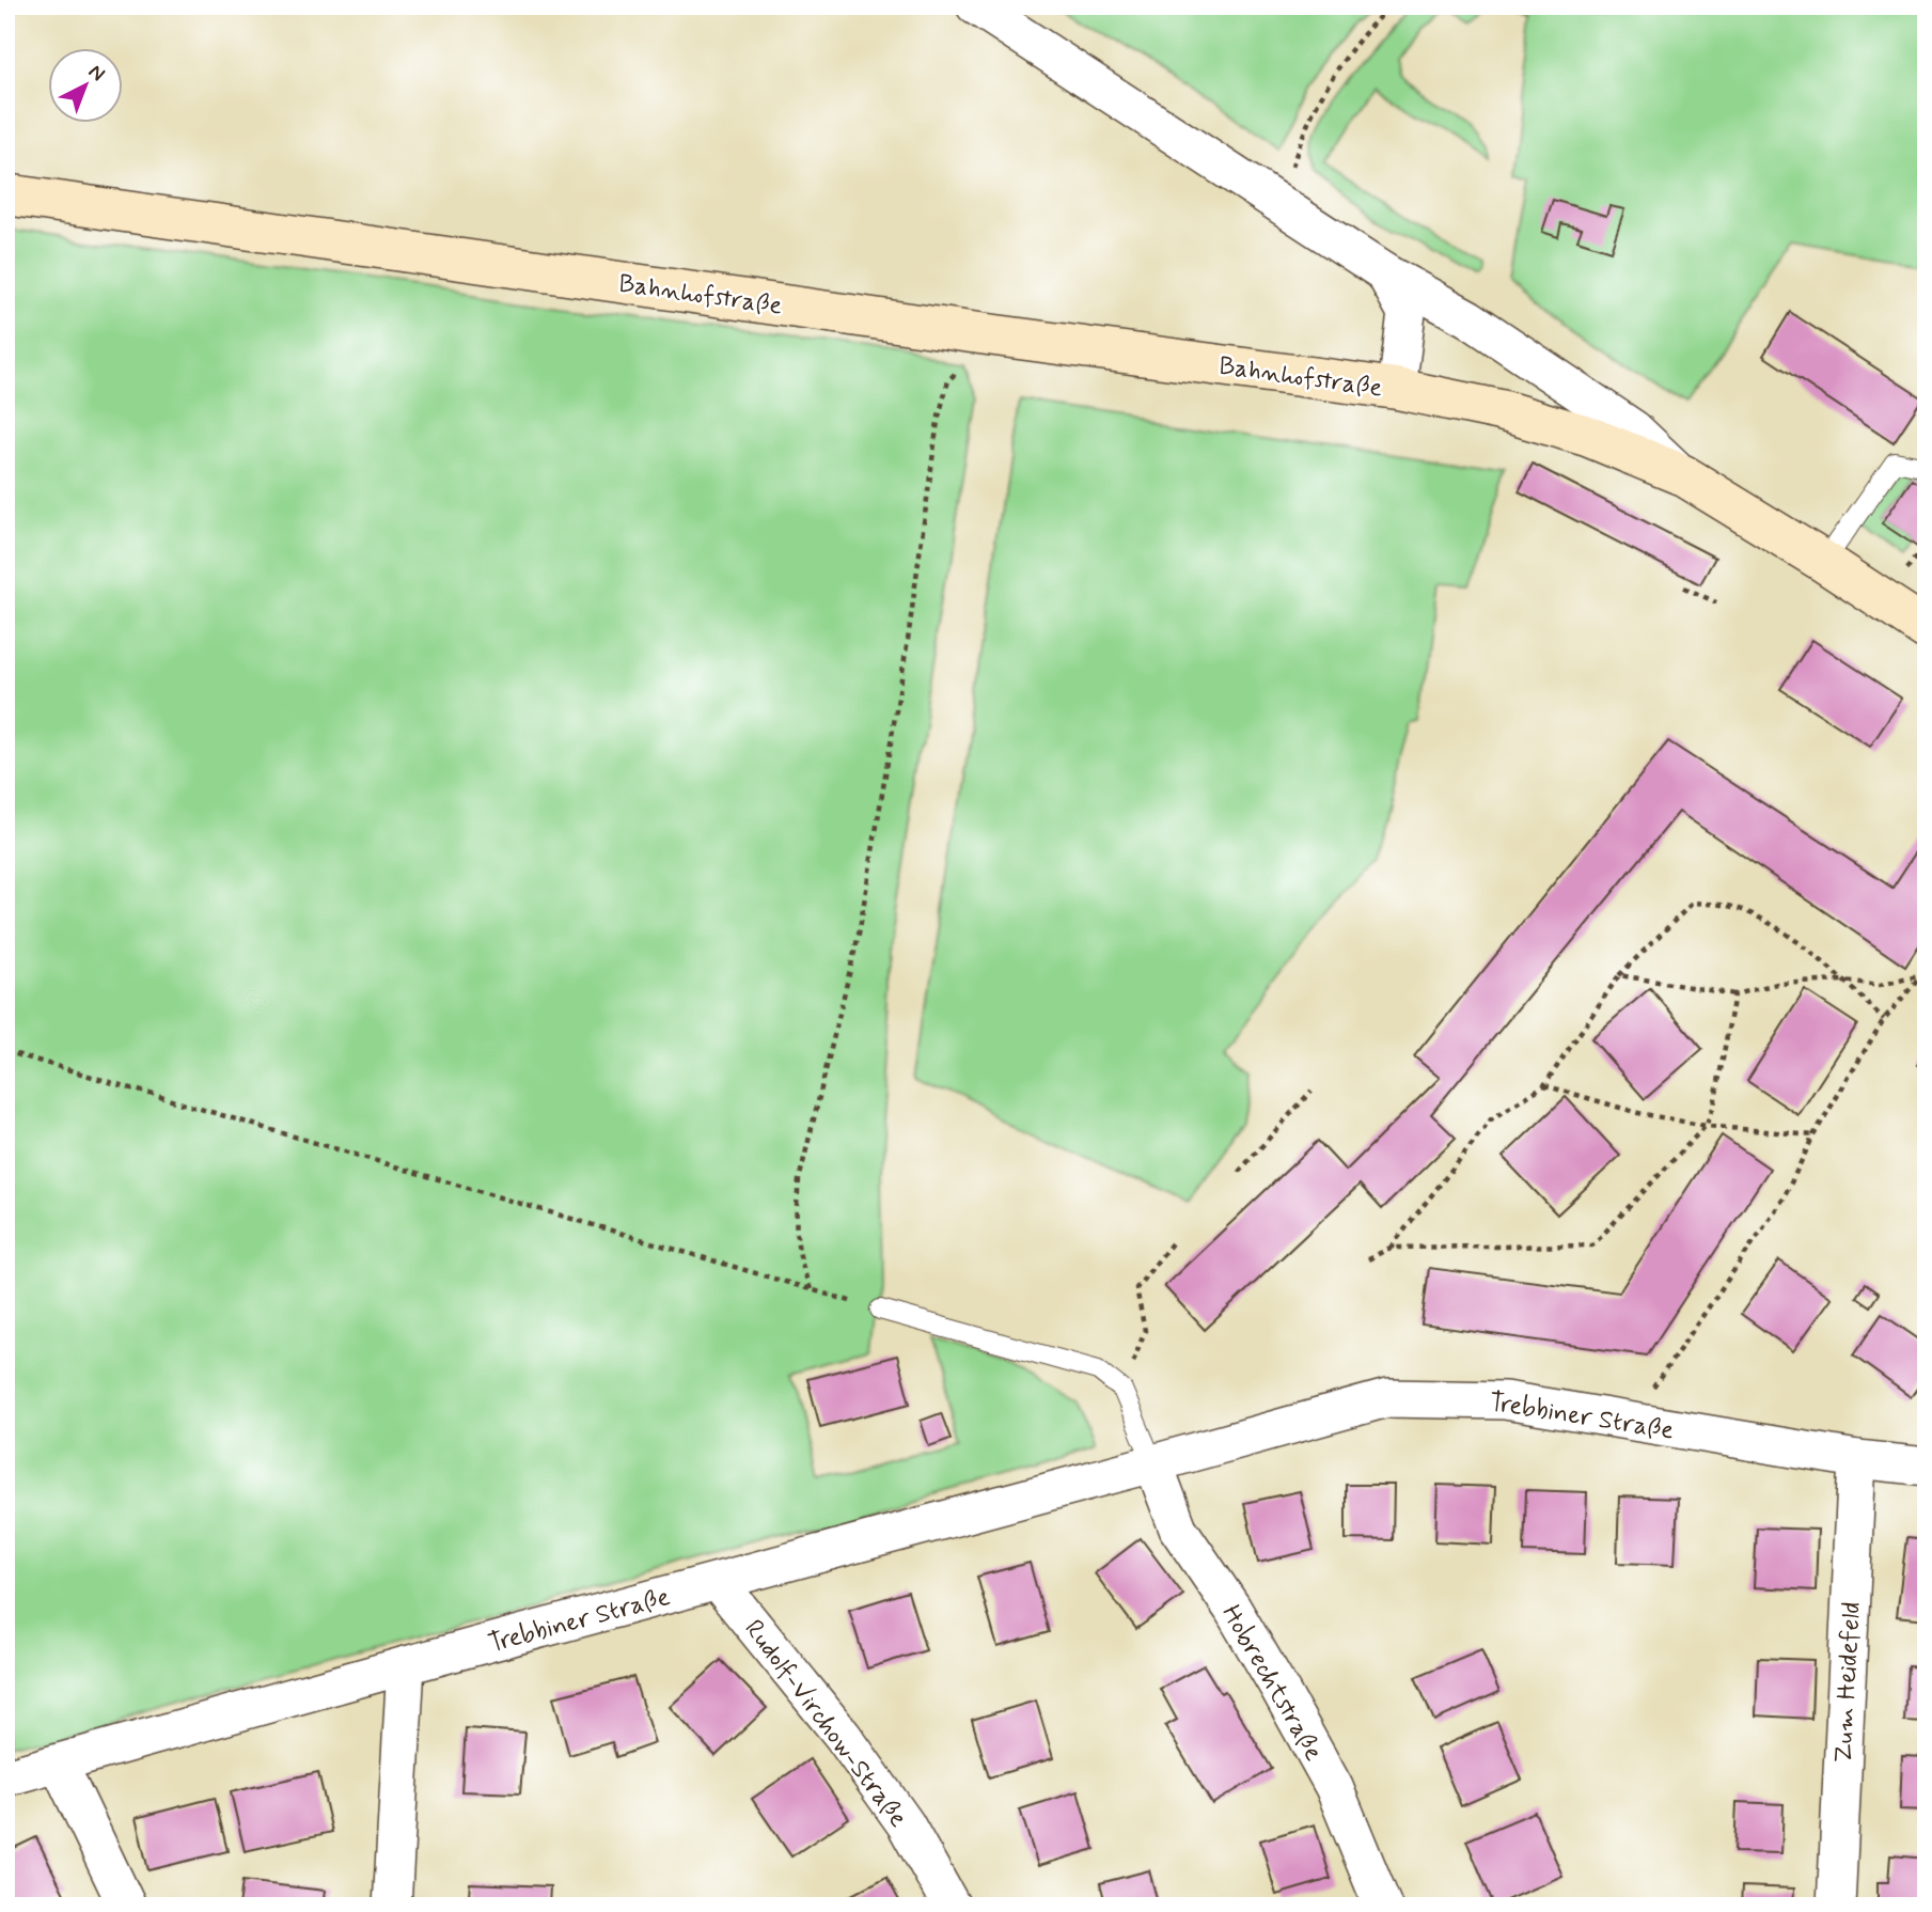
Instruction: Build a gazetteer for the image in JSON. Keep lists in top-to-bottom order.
{
  "streets": {
    "main road": ["Bahnhofstraße"],
    "street": [
      "Trebbiner Straße",
      "Hobrechtstraße",
      "Zum Heidefeld",
      "Rudolf-Virchow-Straße"
    ]
  },
  "crossings": [
    ["Trebbiner Straße", "Hobrechtstraße"],
    ["Trebbiner Straße", "Zum Heidefeld"],
    ["Trebbiner Straße", "Rudolf-Virchow-Straße"]
  ],
  "north": "top right"
}
